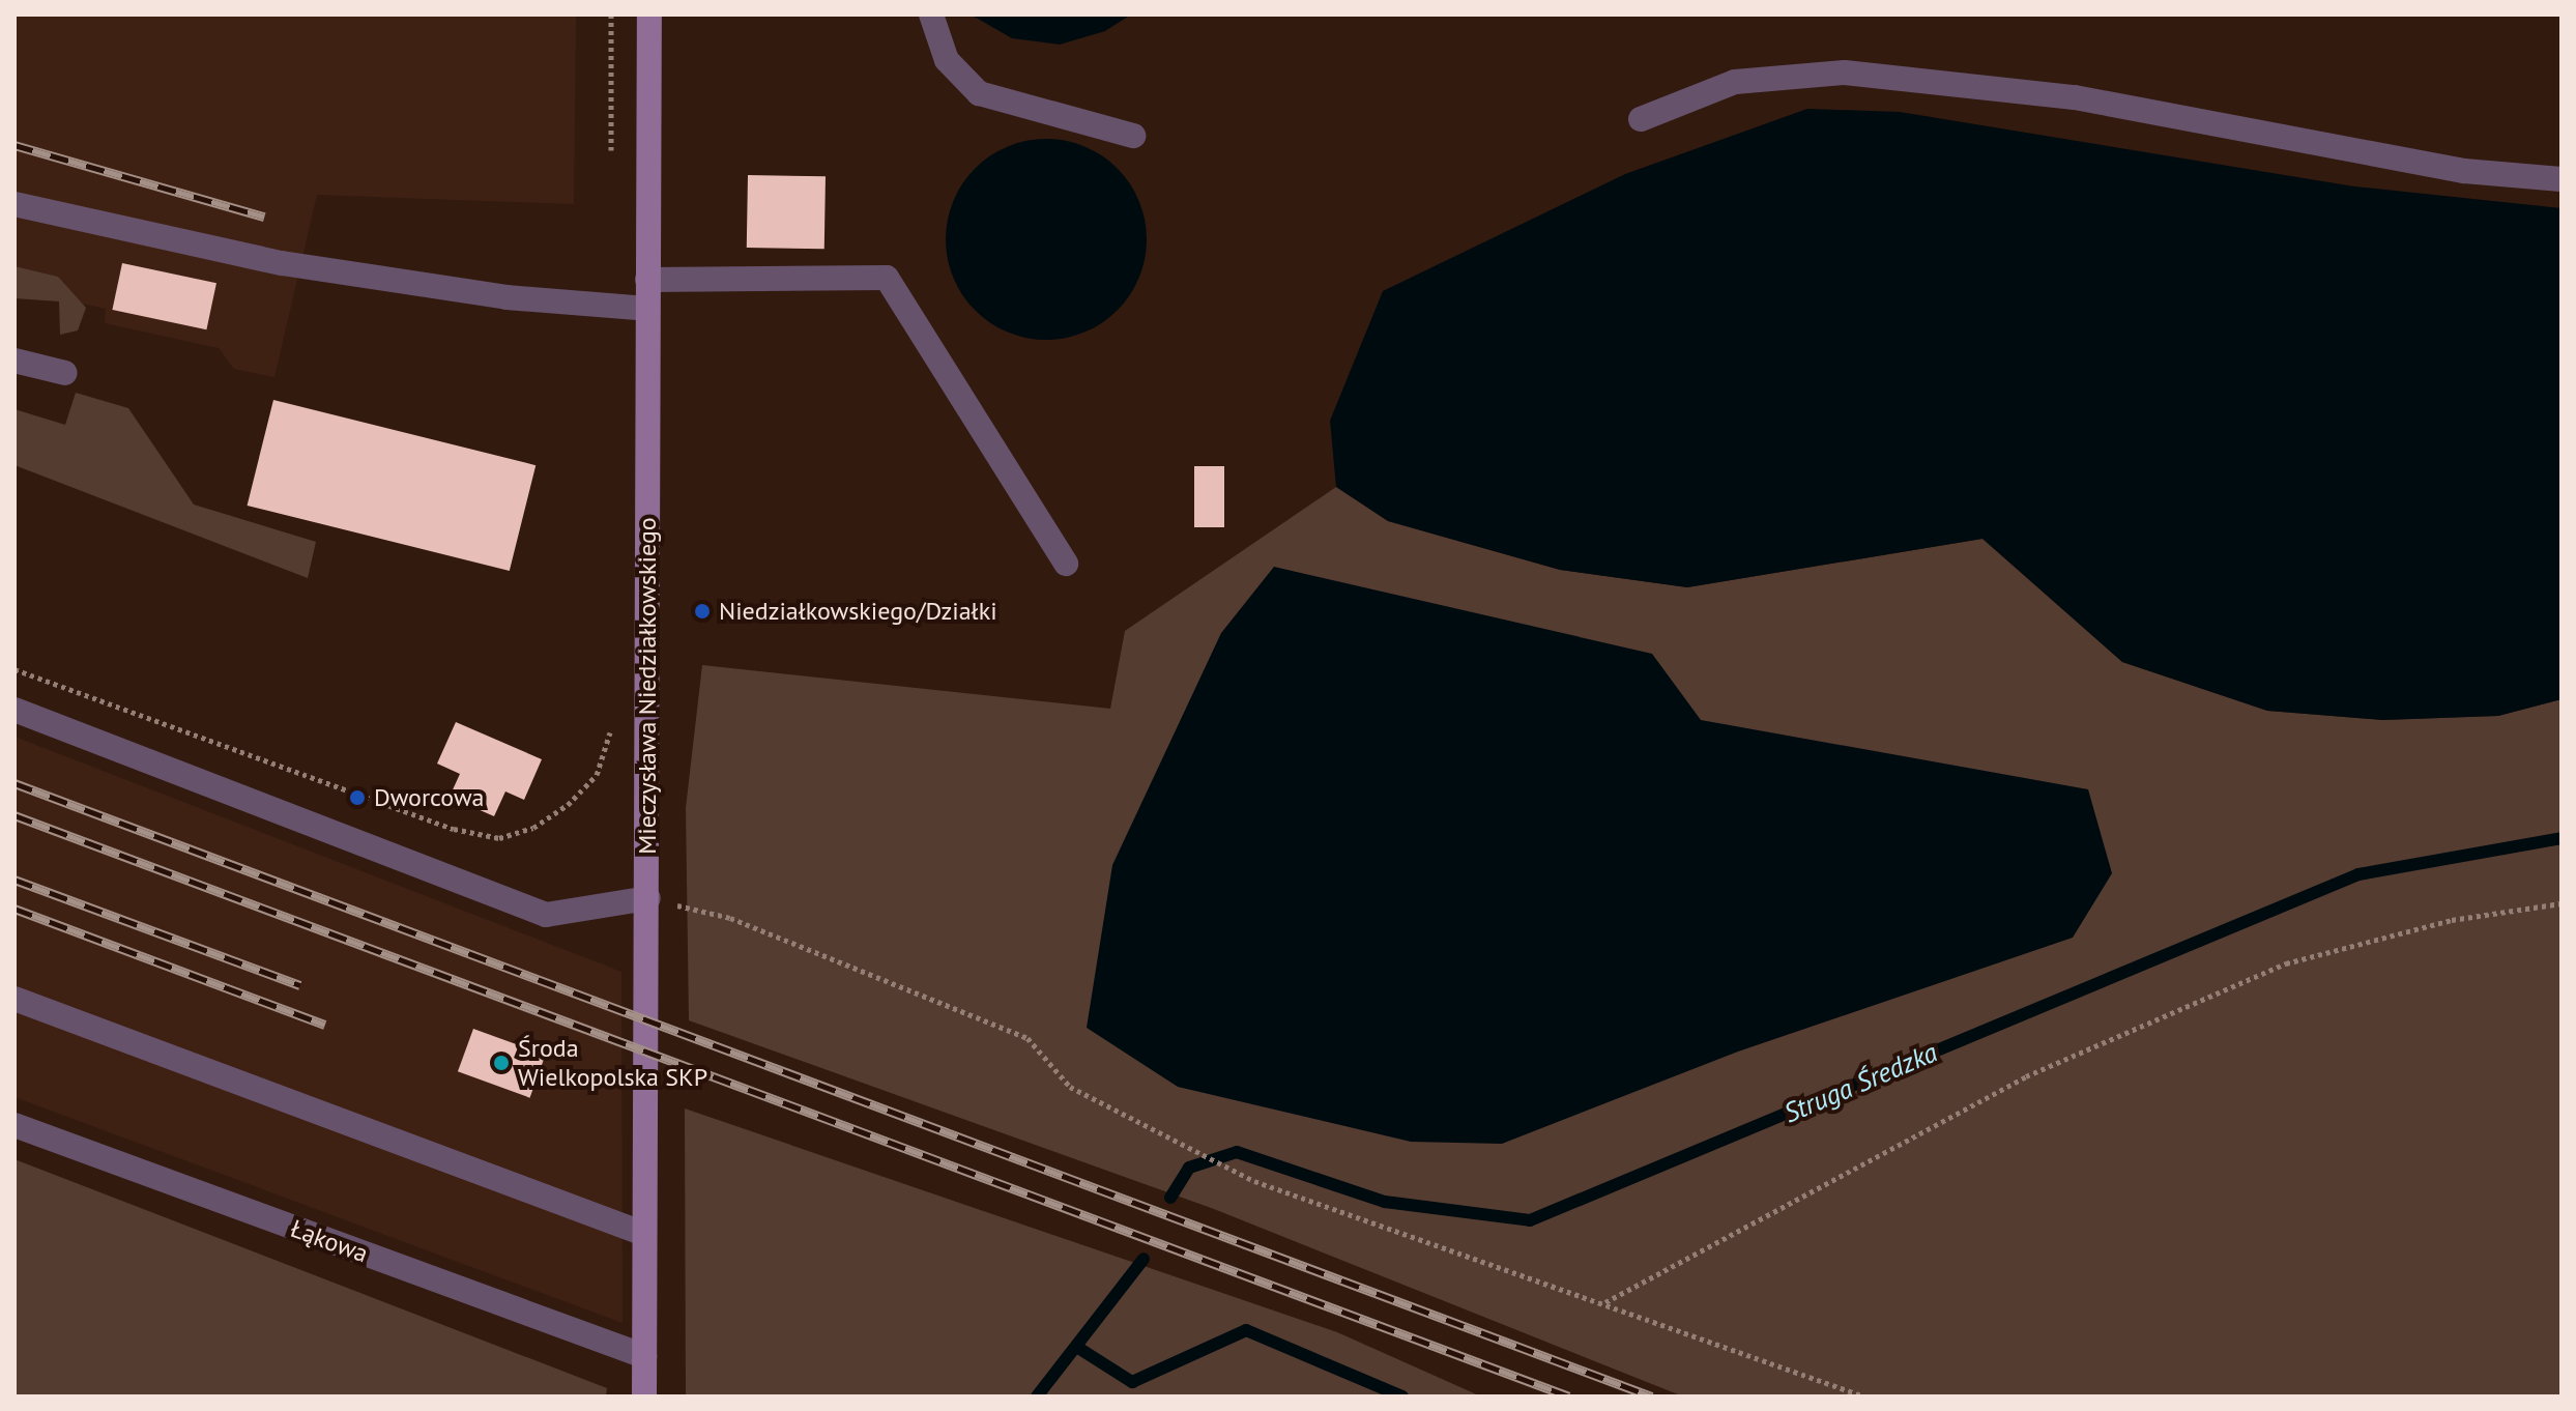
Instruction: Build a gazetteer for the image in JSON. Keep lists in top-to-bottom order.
{
  "streets": {
    "street": ["Mieczysława Niedziałkowskiego", "Łąkowa"]
  },
  "crossings": [
    ["Mieczysława Niedziałkowskiego", "Łąkowa"]
  ],
  "water": ["Struga Średzka"],
  "places": ["Niedziałkowskiego/Działki", "Dworcowa", "Środa Wielkopolska SKP"]
}
